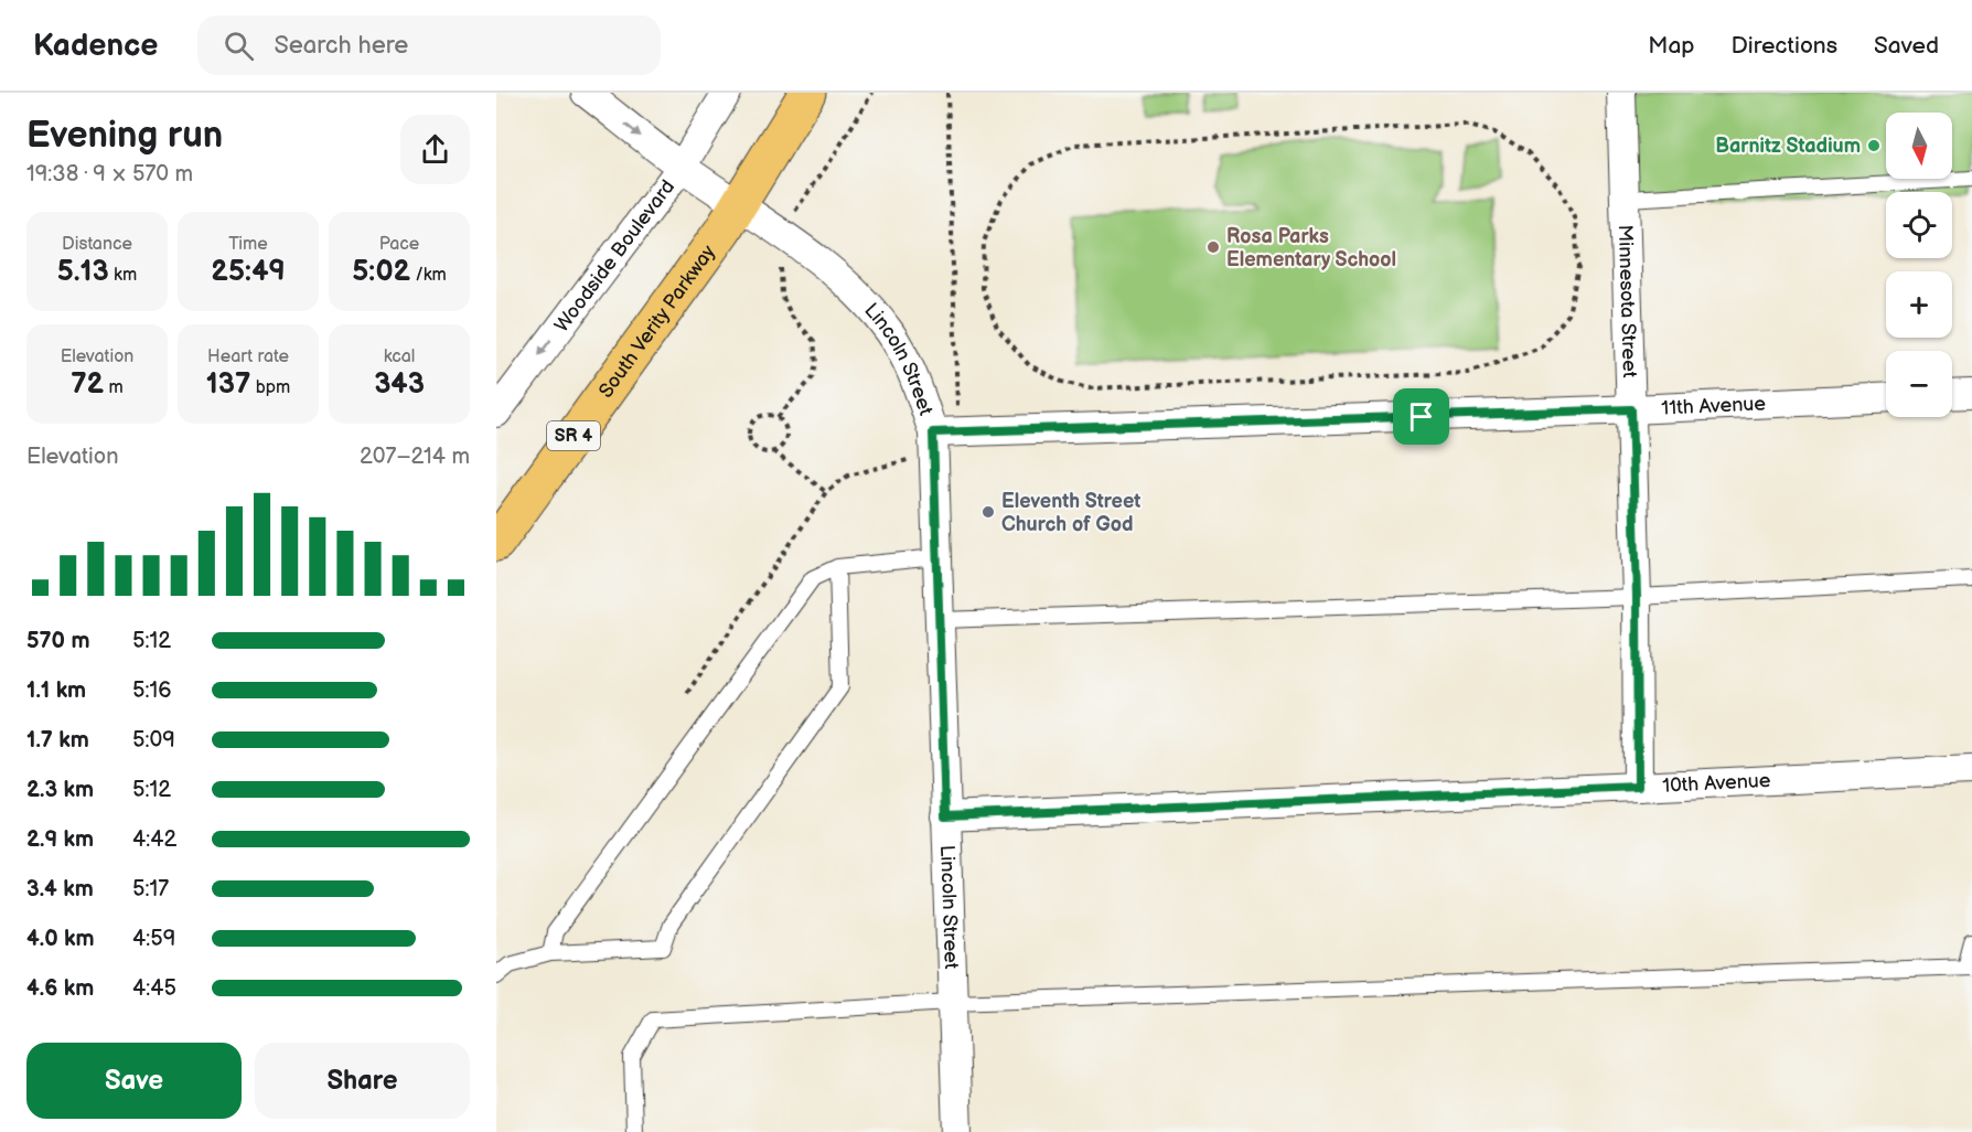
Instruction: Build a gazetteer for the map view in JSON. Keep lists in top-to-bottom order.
{
  "streets": {
    "main road": ["South Verity Parkway", "SR 4"],
    "street": [
      "Woodside Boulevard",
      "Minnesota Street",
      "Lincoln Street",
      "11th Avenue",
      "10th Avenue"
    ]
  },
  "crossings": [
    ["Woodside Boulevard", "Lincoln Street"],
    ["Minnesota Street", "11th Avenue"],
    ["Minnesota Street", "10th Avenue"],
    ["South Verity Parkway", "Lincoln Street"],
    ["Lincoln Street", "11th Avenue"],
    ["Lincoln Street", "10th Avenue"]
  ],
  "one_way": ["Woodside Boulevard"],
  "places": ["Barnitz Stadium", "Rosa Parks Elementary School", "Eleventh Street Church of God"],
  "north": "bottom",
  "page": {
    "header": "Kadence",
    "search": "Search here",
    "nav": ["Map", "Directions", "Saved"],
    "heading": ["Evening run", "19:38 · 9 × 570 m"],
    "map_buttons": ["+", "−"],
    "stats": [
      ["Distance", "5.13 km"],
      ["Time", "25:49"],
      ["Pace", "5:02 /km"],
      ["Elevation", "72 m"],
      ["Heart rate", "137 bpm"],
      ["kcal", "343"]
    ],
    "chart": ["Elevation", "207–214 m"],
    "list": [
      {
        "name": "570 m",
        "note": "5:12"
      },
      {
        "name": "1.1 km",
        "note": "5:16"
      },
      {
        "name": "1.7 km",
        "note": "5:09"
      },
      {
        "name": "2.3 km",
        "note": "5:12"
      },
      {
        "name": "2.9 km",
        "note": "4:42"
      },
      {
        "name": "3.4 km",
        "note": "5:17"
      },
      {
        "name": "4.0 km",
        "note": "4:59"
      },
      {
        "name": "4.6 km",
        "note": "4:45"
      }
    ],
    "buttons": ["Save", "Share"]
  }
}
